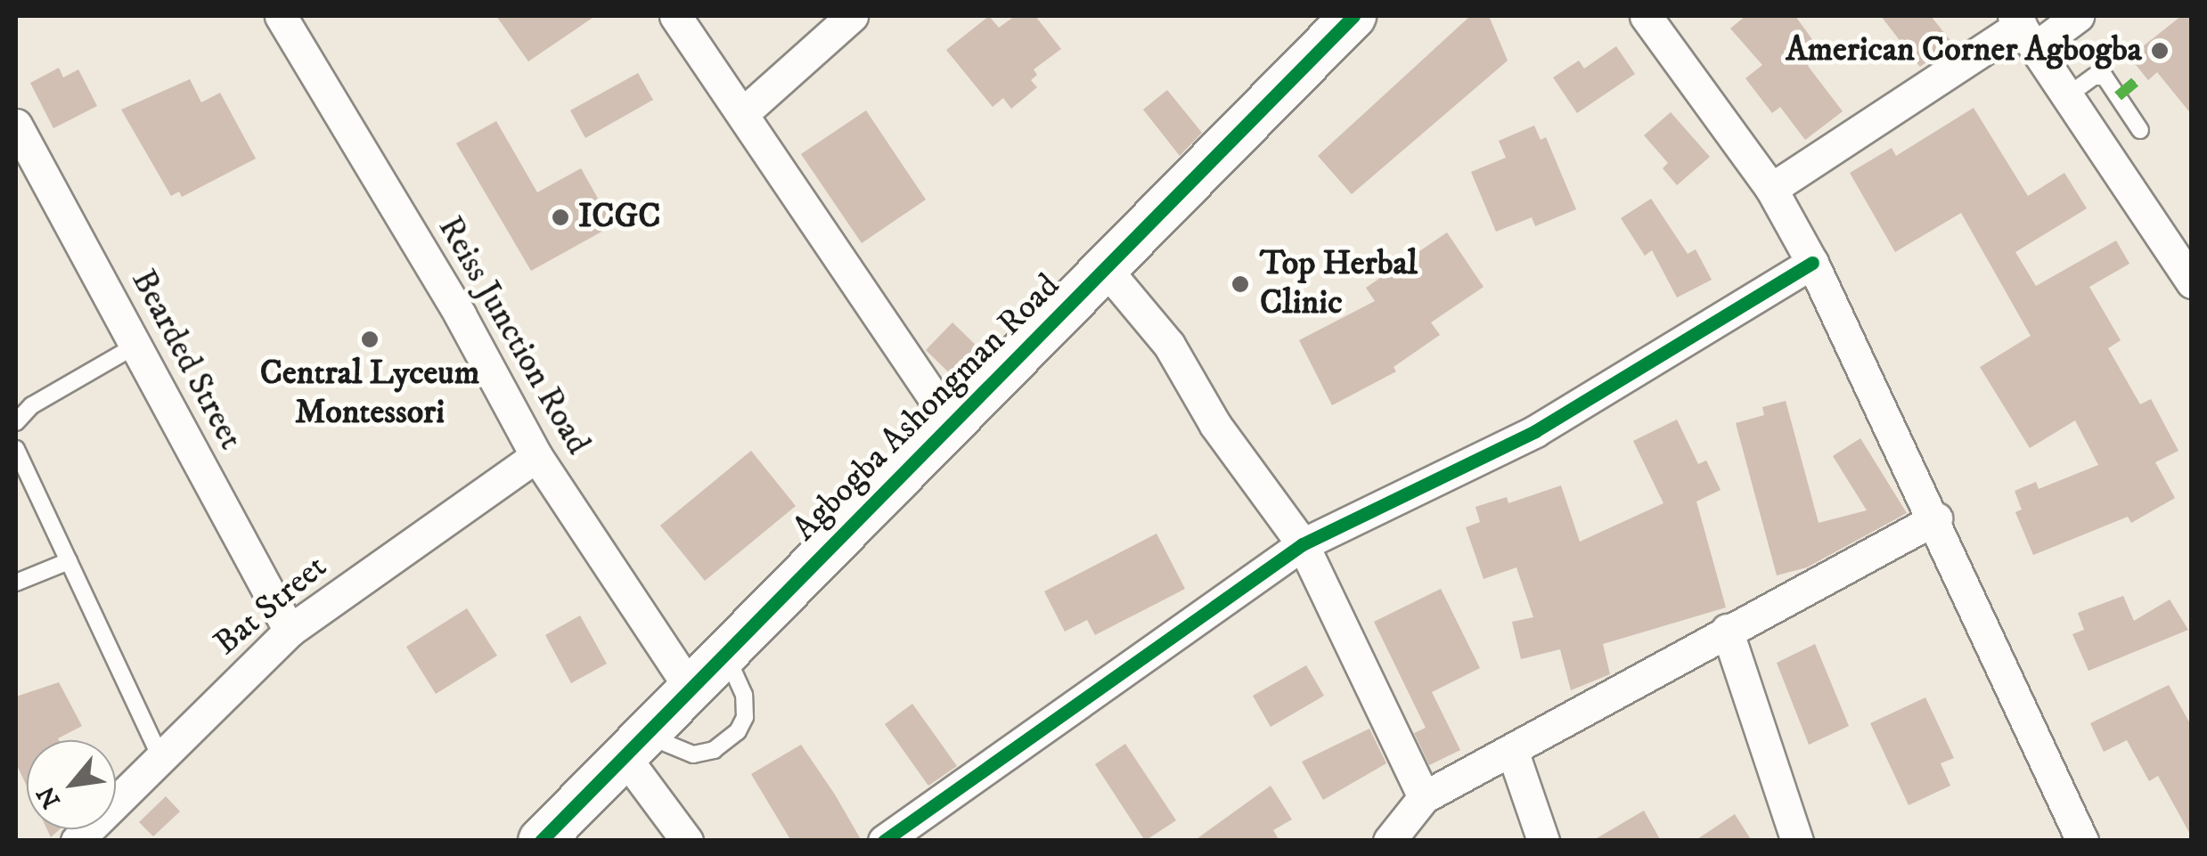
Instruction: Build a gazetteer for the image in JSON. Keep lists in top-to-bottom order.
{
  "streets": {
    "street": [
      "Reiss Junction Road",
      "Bearded Street",
      "Agbogba Ashongman Road",
      "Bat Street"
    ]
  },
  "crossings": [
    ["Reiss Junction Road", "Agbogba Ashongman Road"],
    ["Reiss Junction Road", "Bat Street"],
    ["Bearded Street", "Bat Street"]
  ],
  "places": [
    "American Corner Agbogba",
    "ICGC",
    "Top Herbal Clinic",
    "Central Lyceum Montessori"
  ],
  "north": "bottom left"
}
